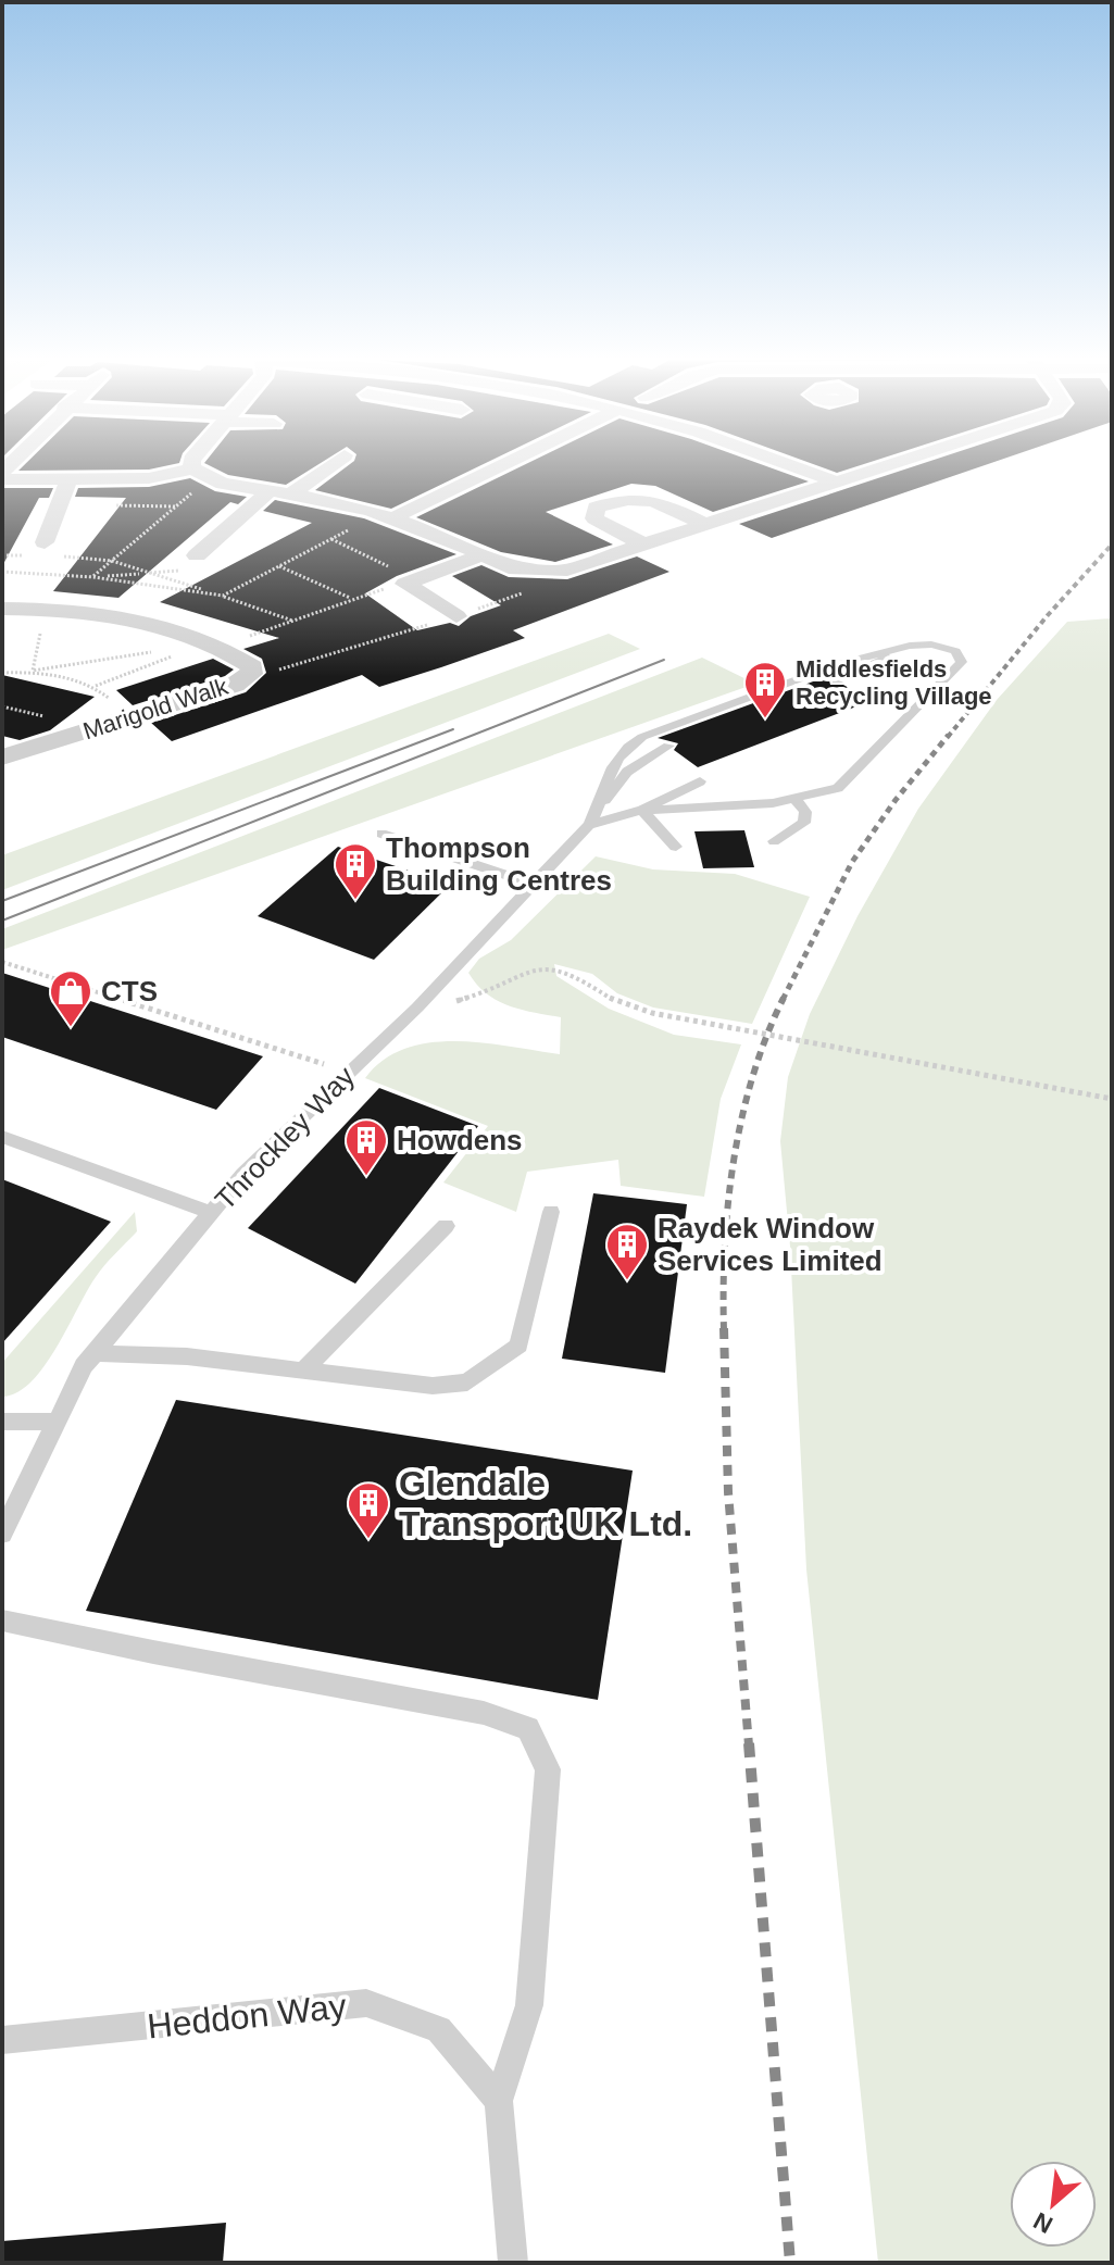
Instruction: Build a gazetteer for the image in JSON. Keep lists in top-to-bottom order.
{
  "streets": {
    "street": ["Marigold Walk"],
    "lane": ["Throckley Way", "Heddon Way"]
  },
  "places": {
    "building": [
      "Middlesfields Recycling Village",
      "Thompson Building Centres",
      "Howdens",
      "Raydek Window Services Limited",
      "Glendale Transport UK Ltd."
    ],
    "shop": ["CTS"]
  },
  "north": "bottom left"
}
